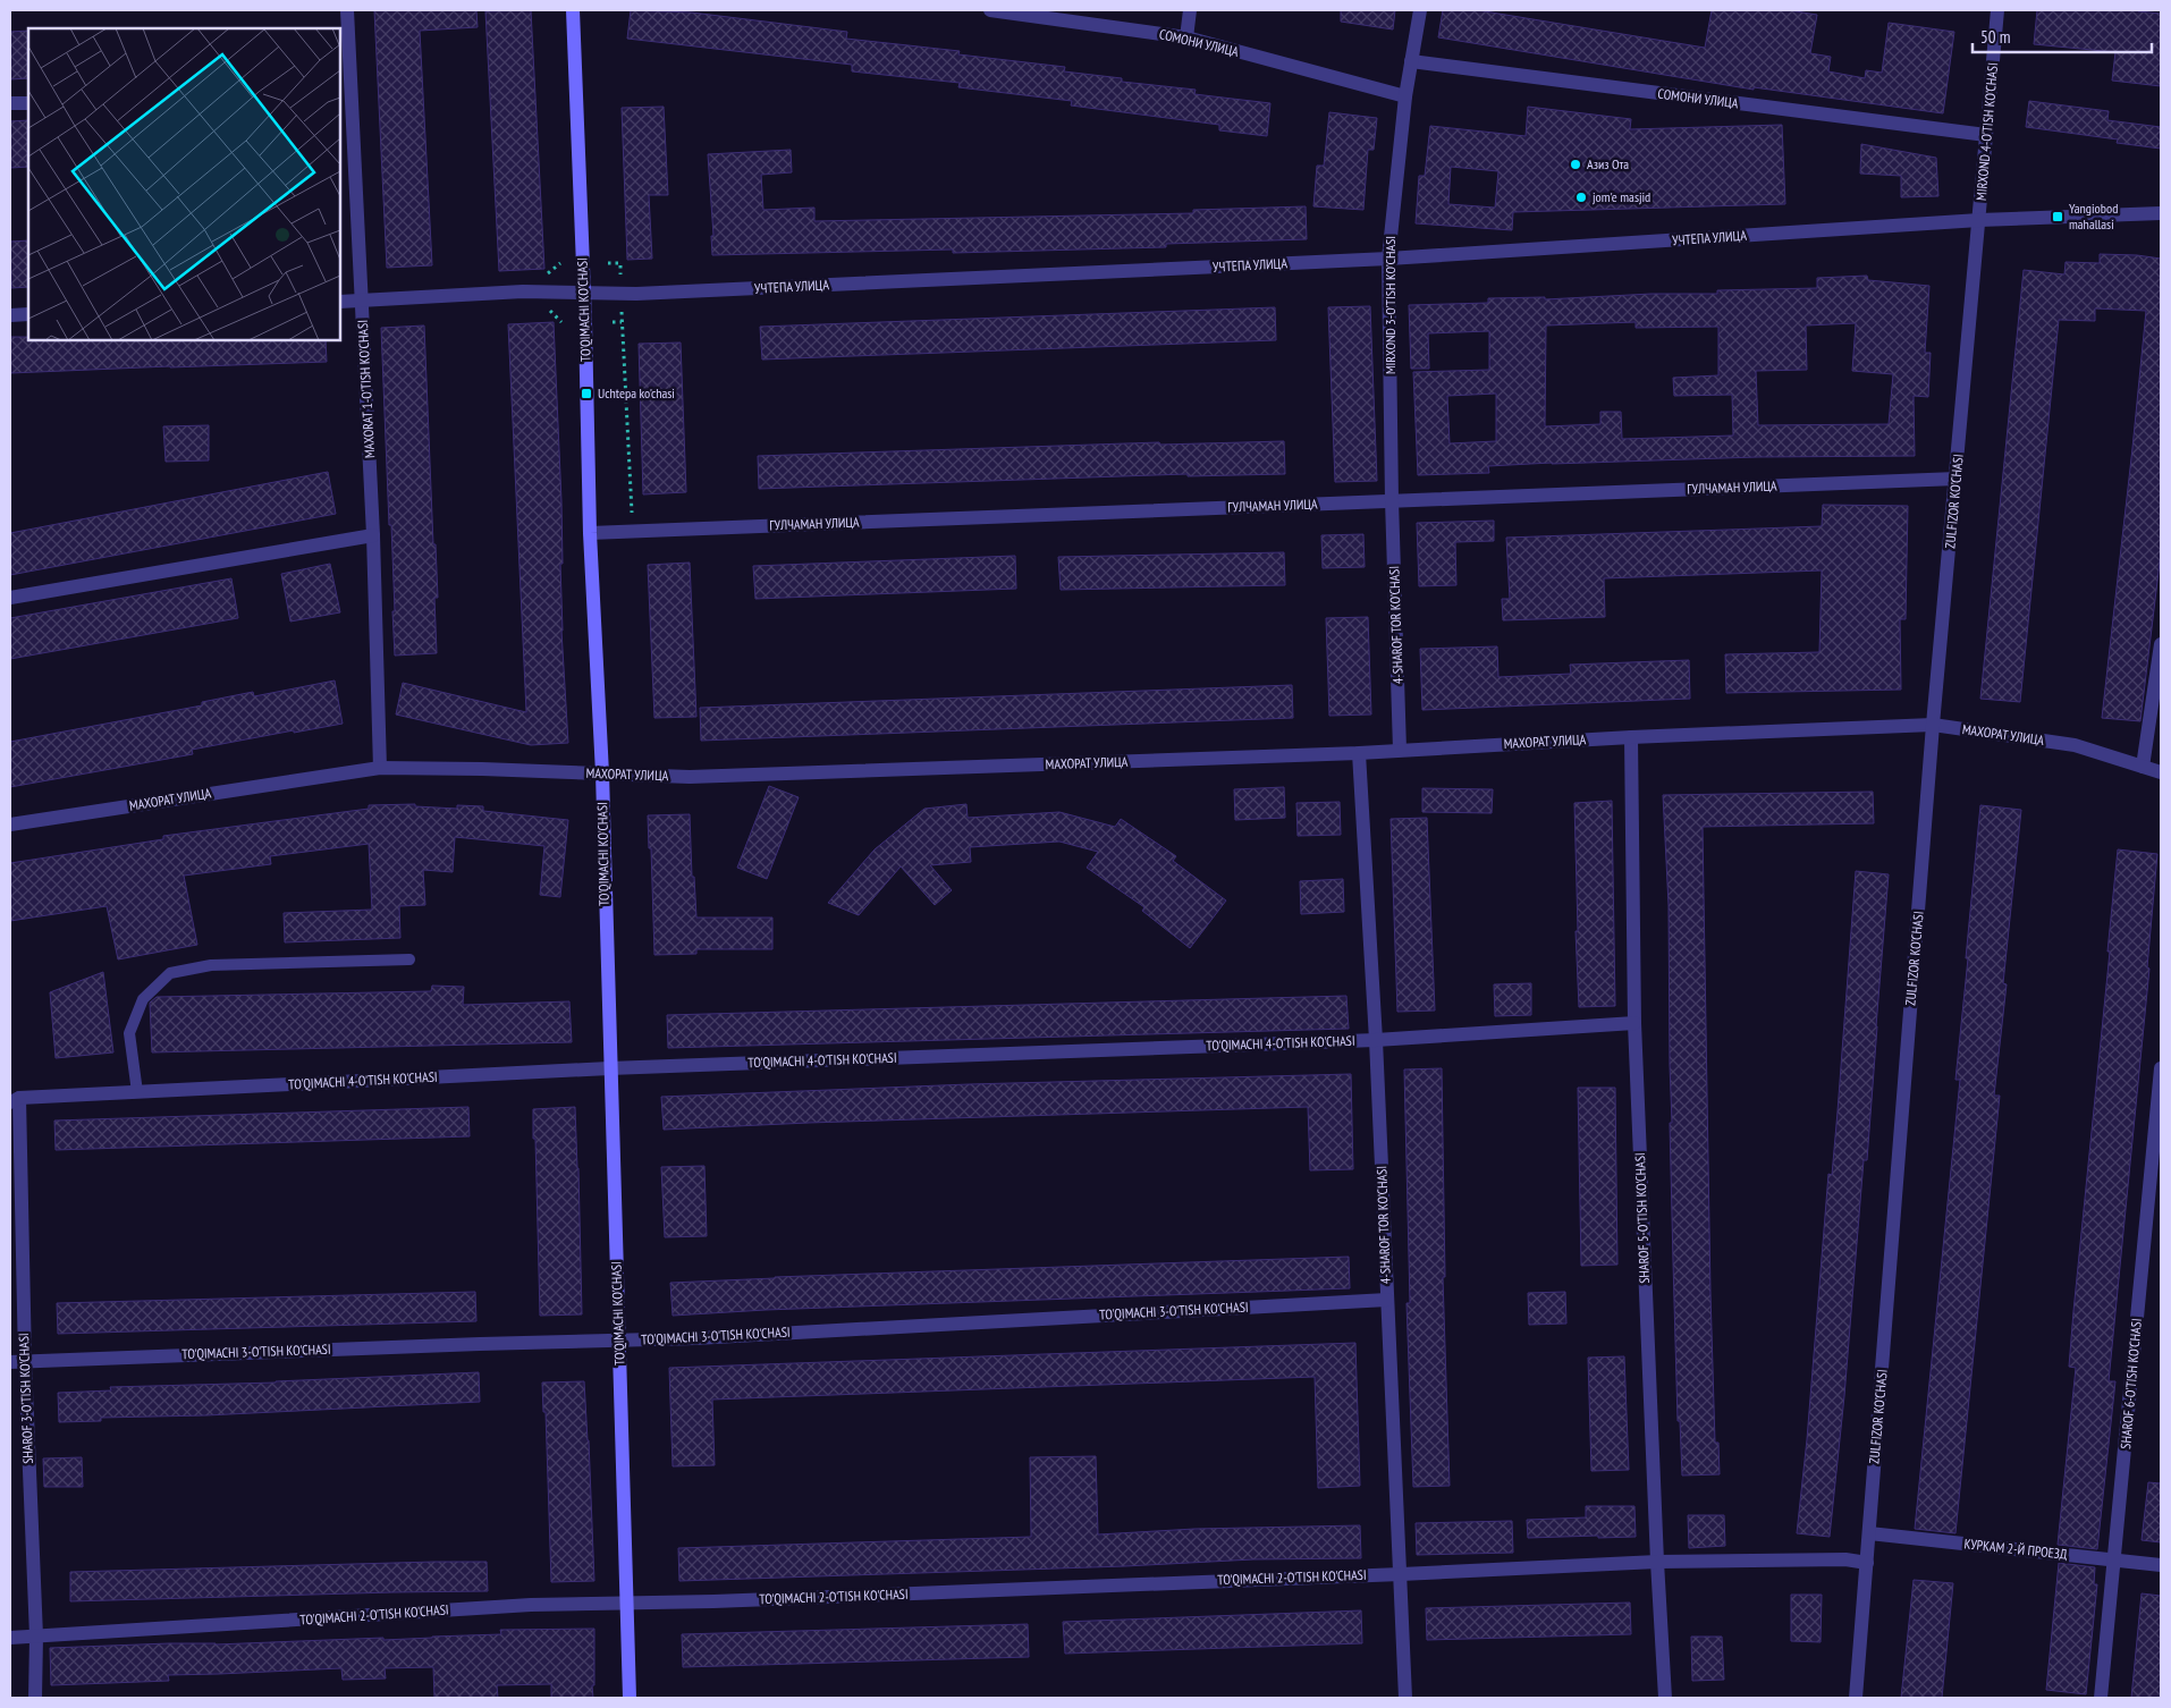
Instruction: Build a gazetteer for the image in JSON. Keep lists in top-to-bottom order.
{
  "streets": {
    "main road": ["TO'QIMACHI KO'CHASI"],
    "street": [
      "СОМОНИ УЛИЦА",
      "MIRXOND 4-O'TISH KO'CHASI",
      "УЧТЕПА УЛИЦА",
      "MIRXOND 3-O'TISH KO'CHASI",
      "MAXORAT 1-O'TISH KO'CHASI",
      "ГУЛЧАМАН УЛИЦА",
      "ZULFIZOR KO'CHASI",
      "4-SHAROF TOR KO'CHASI",
      "МАХОРАТ УЛИЦА",
      "TO'QIMACHI 4-O'TISH KO'CHASI",
      "SHAROF 5-O'TISH KO'CHASI",
      "TO'QIMACHI 3-O'TISH KO'CHASI",
      "SHAROF 6-O'TISH KO'CHASI",
      "SHAROF 3-O'TISH KO'CHASI",
      "КУРКАМ 2-Й ПРОЕЗД",
      "TO'QIMACHI 2-O'TISH KO'CHASI"
    ]
  },
  "crossings": [
    ["СОМОНИ УЛИЦА", "MIRXOND 4-O'TISH KO'CHASI"],
    ["СОМОНИ УЛИЦА", "MIRXOND 3-O'TISH KO'CHASI"],
    ["MIRXOND 4-O'TISH KO'CHASI", "УЧТЕПА УЛИЦА"],
    ["MIRXOND 4-O'TISH KO'CHASI", "ZULFIZOR KO'CHASI"],
    ["УЧТЕПА УЛИЦА", "MIRXOND 3-O'TISH KO'CHASI"],
    ["УЧТЕПА УЛИЦА", "TO'QIMACHI KO'CHASI"],
    ["УЧТЕПА УЛИЦА", "MAXORAT 1-O'TISH KO'CHASI"],
    ["УЧТЕПА УЛИЦА", "ZULFIZOR KO'CHASI"],
    ["MIRXOND 3-O'TISH KO'CHASI", "ГУЛЧАМАН УЛИЦА"],
    ["MIRXOND 3-O'TISH KO'CHASI", "4-SHAROF TOR KO'CHASI"],
    ["TO'QIMACHI KO'CHASI", "ГУЛЧАМАН УЛИЦА"],
    ["TO'QIMACHI KO'CHASI", "МАХОРАТ УЛИЦА"],
    ["TO'QIMACHI KO'CHASI", "TO'QIMACHI 4-O'TISH KO'CHASI"],
    ["TO'QIMACHI KO'CHASI", "TO'QIMACHI 3-O'TISH KO'CHASI"],
    ["TO'QIMACHI KO'CHASI", "TO'QIMACHI 2-O'TISH KO'CHASI"],
    ["MAXORAT 1-O'TISH KO'CHASI", "МАХОРАТ УЛИЦА"],
    ["ГУЛЧАМАН УЛИЦА", "ZULFIZOR KO'CHASI"],
    ["ГУЛЧАМАН УЛИЦА", "4-SHAROF TOR KO'CHASI"],
    ["ZULFIZOR KO'CHASI", "МАХОРАТ УЛИЦА"],
    ["ZULFIZOR KO'CHASI", "КУРКАМ 2-Й ПРОЕЗД"],
    ["4-SHAROF TOR KO'CHASI", "МАХОРАТ УЛИЦА"],
    ["4-SHAROF TOR KO'CHASI", "TO'QIMACHI 4-O'TISH KO'CHASI"],
    ["4-SHAROF TOR KO'CHASI", "TO'QIMACHI 3-O'TISH KO'CHASI"],
    ["4-SHAROF TOR KO'CHASI", "TO'QIMACHI 2-O'TISH KO'CHASI"],
    ["МАХОРАТ УЛИЦА", "SHAROF 5-O'TISH KO'CHASI"],
    ["TO'QIMACHI 4-O'TISH KO'CHASI", "SHAROF 5-O'TISH KO'CHASI"],
    ["TO'QIMACHI 4-O'TISH KO'CHASI", "SHAROF 3-O'TISH KO'CHASI"],
    ["SHAROF 5-O'TISH KO'CHASI", "TO'QIMACHI 2-O'TISH KO'CHASI"],
    ["TO'QIMACHI 3-O'TISH KO'CHASI", "SHAROF 3-O'TISH KO'CHASI"],
    ["SHAROF 6-O'TISH KO'CHASI", "КУРКАМ 2-Й ПРОЕЗД"],
    ["SHAROF 3-O'TISH KO'CHASI", "TO'QIMACHI 2-O'TISH KO'CHASI"]
  ],
  "places": {
    "other": ["Азиз Ота", "jom'e masjid"],
    "transit": ["Yangiobod mahallasi", "Uchtepa ko'chasi"]
  },
  "scale_bar": "50 m"
}
